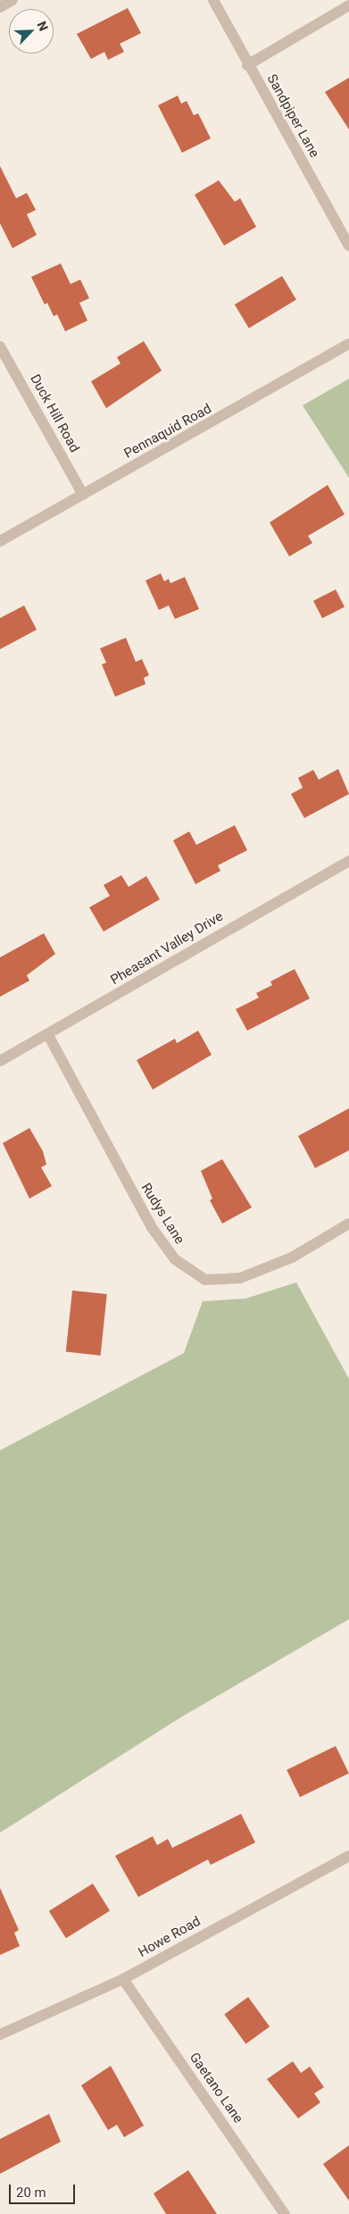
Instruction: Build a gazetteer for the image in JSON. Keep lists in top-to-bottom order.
{
  "streets": {
    "street": [
      "Sandpiper Lane",
      "Duck Hill Road",
      "Pennaquid Road",
      "Pheasant Valley Drive",
      "Rudys Lane",
      "Howe Road",
      "Gaetano Lane"
    ]
  },
  "crossings": [
    ["Duck Hill Road", "Pennaquid Road"],
    ["Pheasant Valley Drive", "Rudys Lane"],
    ["Howe Road", "Gaetano Lane"]
  ],
  "scale_bar": "20 m",
  "north": "top right"
}
